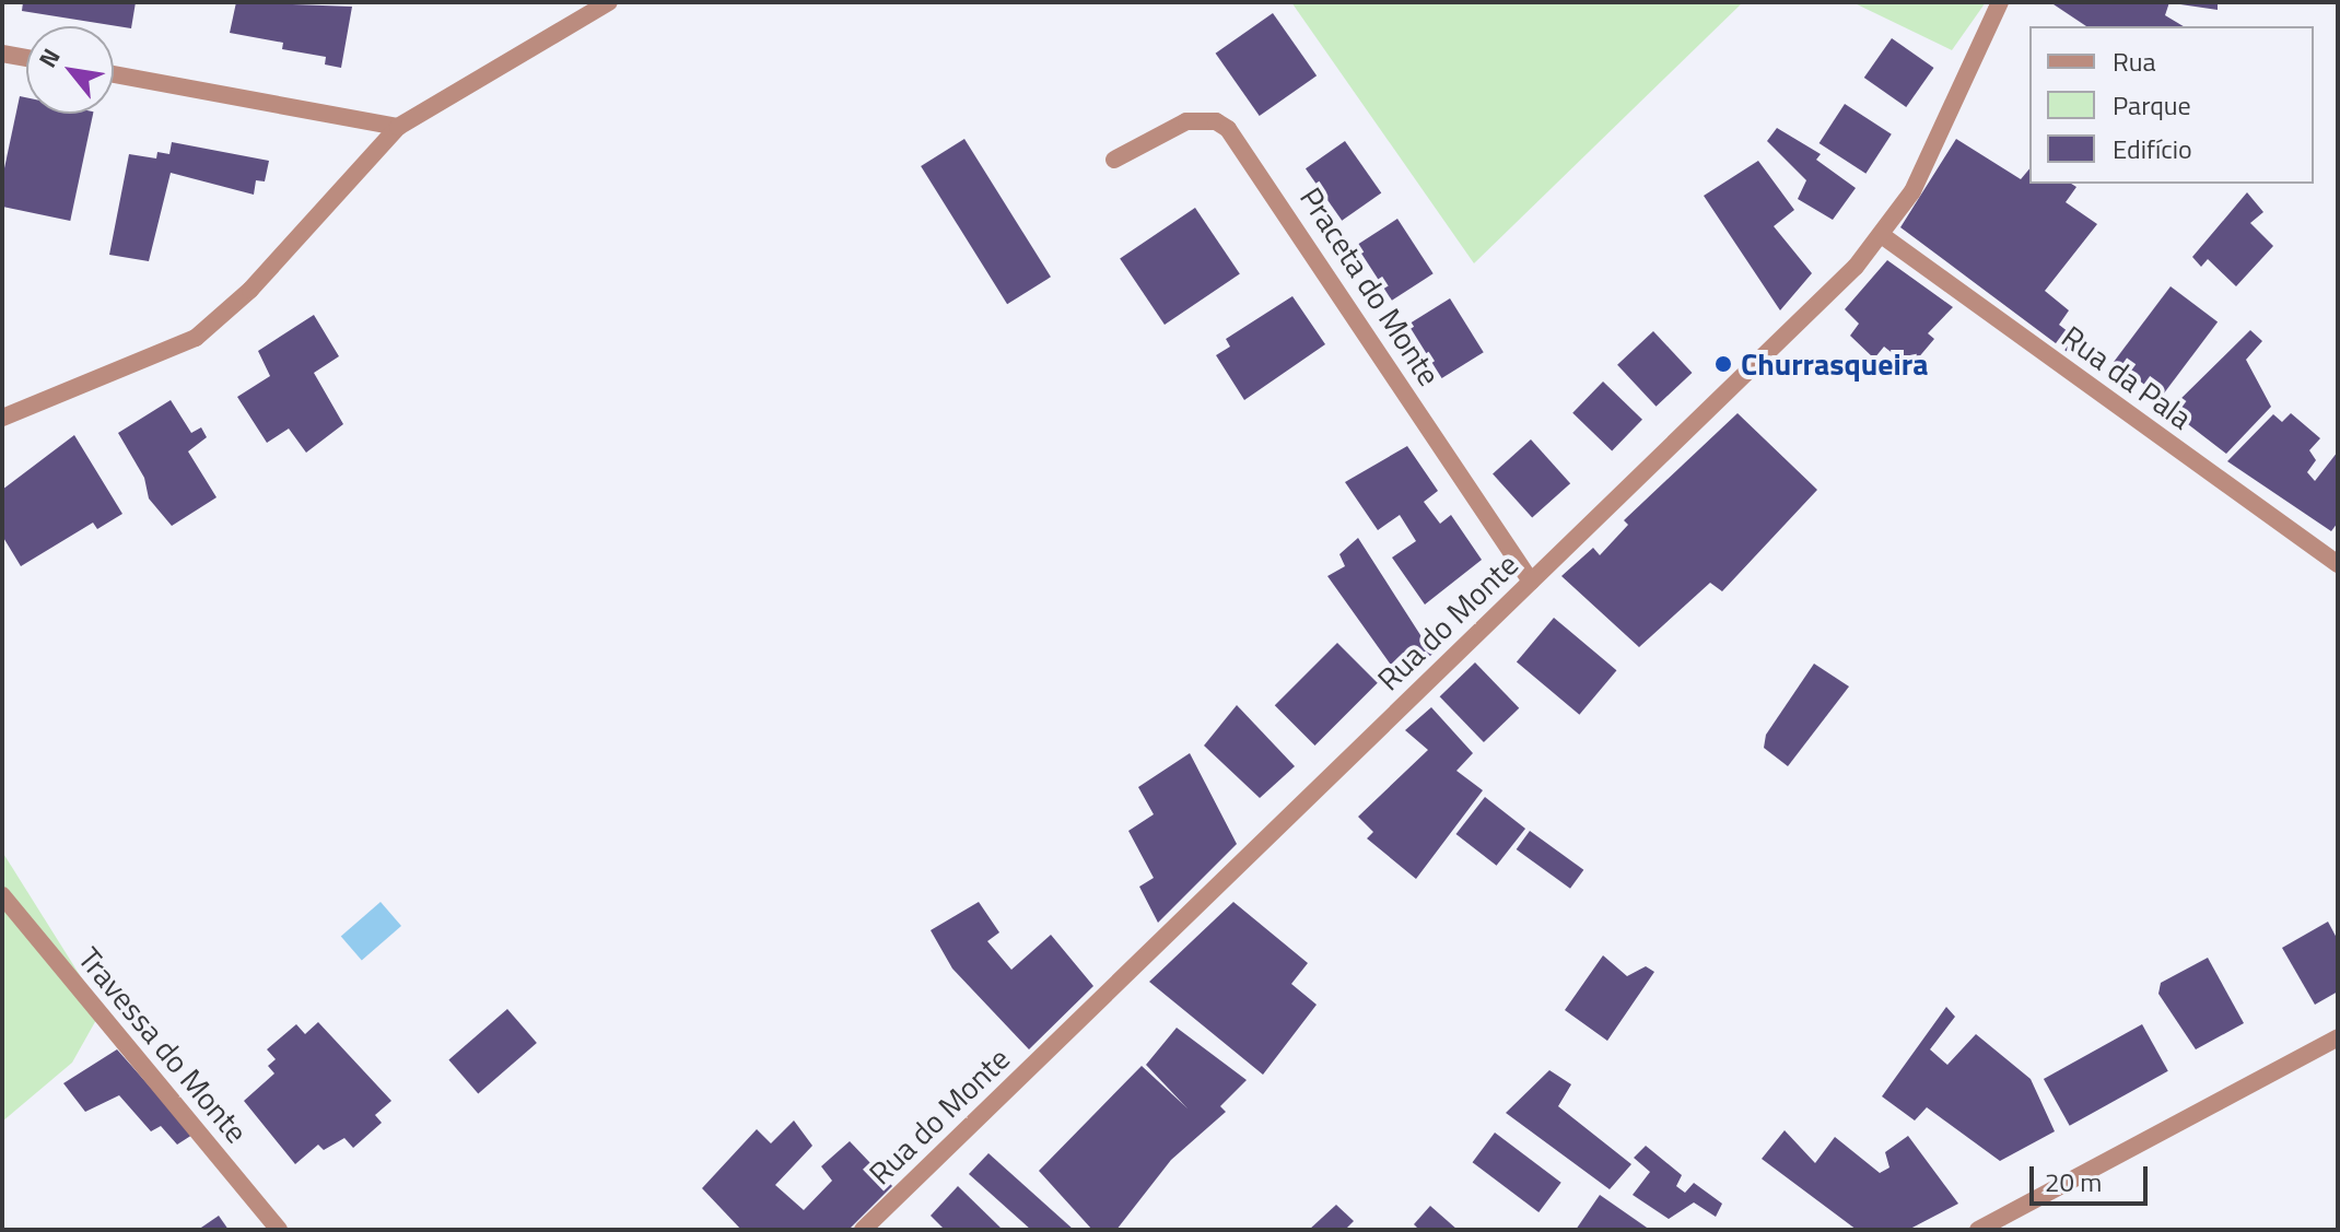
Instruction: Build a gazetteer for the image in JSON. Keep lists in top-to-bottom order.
{
  "streets": {
    "street": [
      "Praceta do Monte",
      "Rua da Pala",
      "Rua do Monte",
      "Travessa do Monte"
    ]
  },
  "crossings": [
    ["Praceta do Monte", "Rua do Monte"],
    ["Rua da Pala", "Rua do Monte"]
  ],
  "places": ["Churrasqueira"],
  "legend": ["Rua", "Parque", "Edifício"],
  "scale_bar": "20 m",
  "north": "top left"
}
